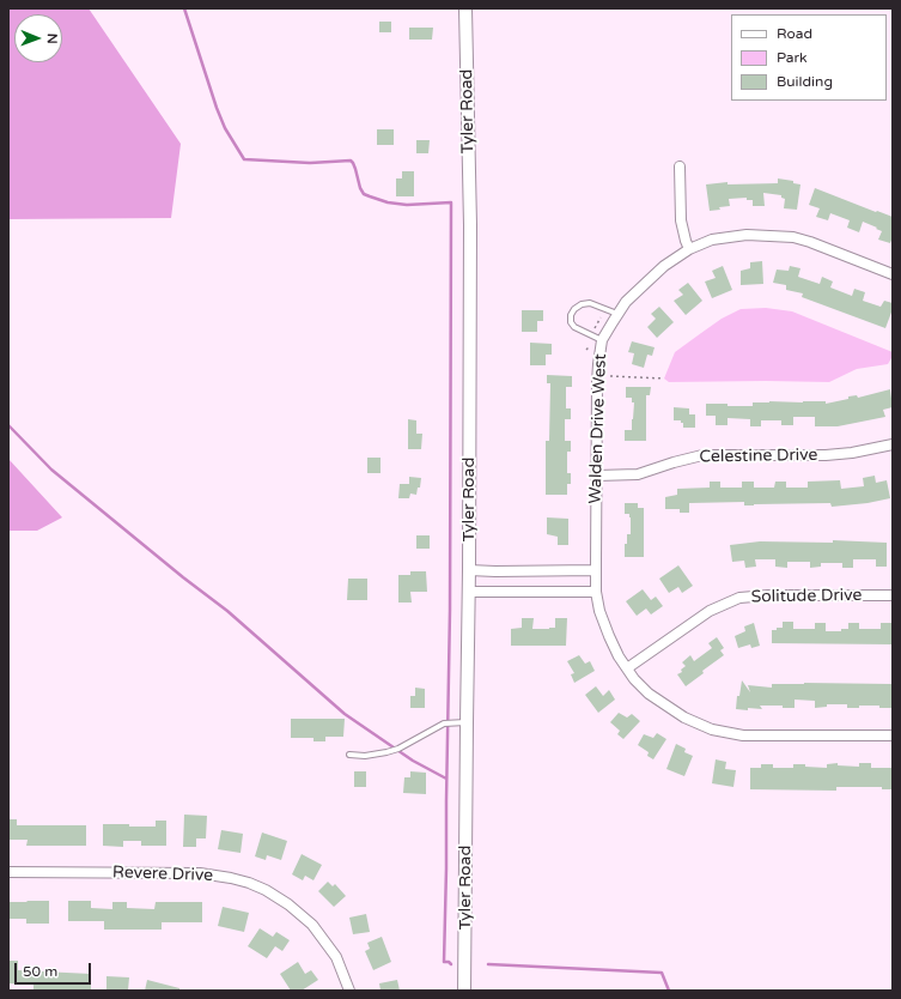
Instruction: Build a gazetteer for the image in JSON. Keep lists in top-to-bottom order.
{
  "streets": {
    "street": [
      "Tyler Road",
      "Walden Drive West",
      "Celestine Drive",
      "Solitude Drive",
      "Revere Drive"
    ]
  },
  "crossings": [
    ["Walden Drive West", "Celestine Drive"],
    ["Walden Drive West", "Solitude Drive"]
  ],
  "legend": ["Road", "Park", "Building"],
  "scale_bar": "50 m",
  "north": "right"
}
